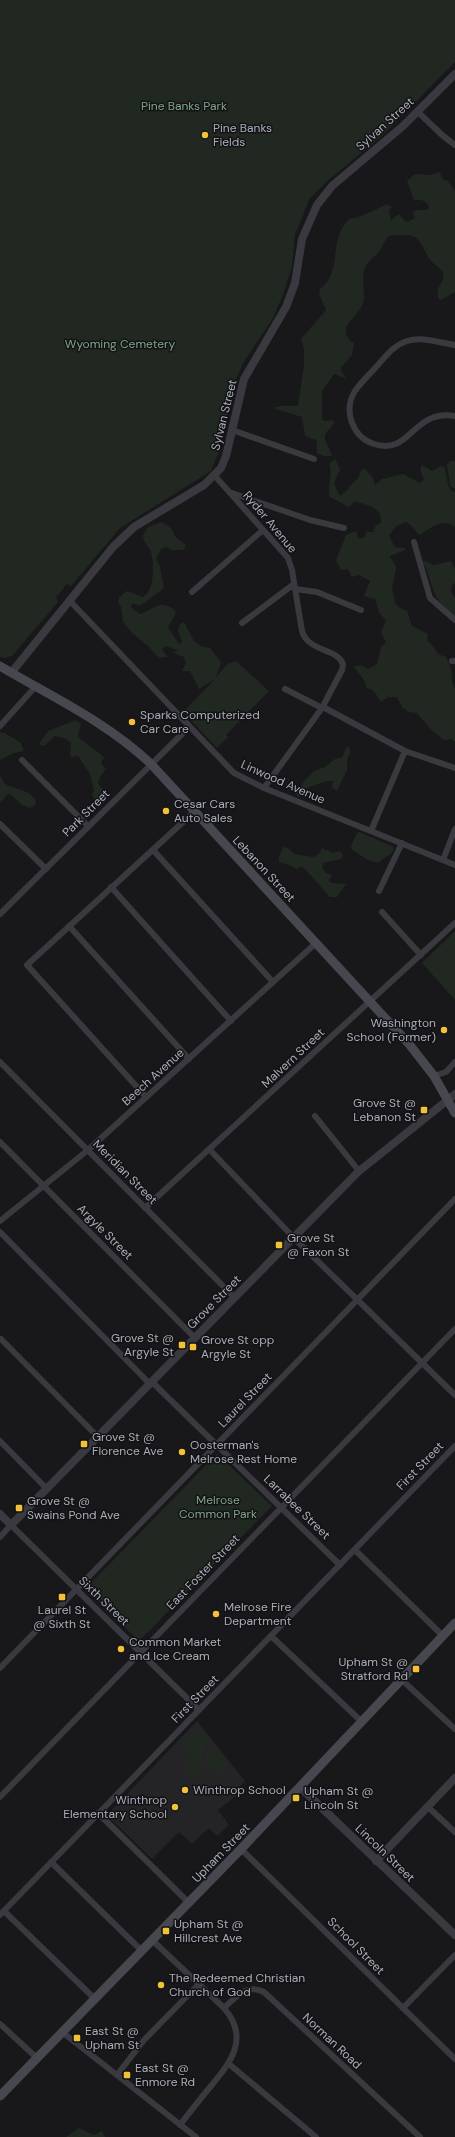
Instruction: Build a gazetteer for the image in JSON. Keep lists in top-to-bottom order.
{
  "streets": {
    "main road": ["Lebanon Street", "Upham Street"],
    "street": [
      "Sylvan Street",
      "Ryder Avenue",
      "Linwood Avenue",
      "Park Street",
      "Malvern Street",
      "Beech Avenue",
      "Meridian Street",
      "Argyle Street",
      "Grove Street",
      "Laurel Street",
      "First Street",
      "Larrabee Street",
      "East Foster Street",
      "Sixth Street",
      "Lincoln Street",
      "School Street",
      "Norman Road"
    ]
  },
  "crossings": [
    ["Sylvan Street", "Ryder Avenue"],
    ["Sylvan Street", "Linwood Avenue"],
    ["Sylvan Street", "Lebanon Street"],
    ["Linwood Avenue", "Park Street"],
    ["Park Street", "Lebanon Street"],
    ["Lebanon Street", "Malvern Street"],
    ["Lebanon Street", "Beech Avenue"],
    ["Lebanon Street", "Grove Street"],
    ["Malvern Street", "Meridian Street"],
    ["Beech Avenue", "Meridian Street"],
    ["Beech Avenue", "Argyle Street"],
    ["Meridian Street", "Grove Street"],
    ["Argyle Street", "Grove Street"],
    ["Grove Street", "Larrabee Street"],
    ["Grove Street", "Sixth Street"],
    ["Laurel Street", "Larrabee Street"],
    ["Laurel Street", "Sixth Street"],
    ["First Street", "Larrabee Street"],
    ["First Street", "Sixth Street"],
    ["Larrabee Street", "East Foster Street"],
    ["East Foster Street", "Sixth Street"],
    ["Upham Street", "Lincoln Street"],
    ["Upham Street", "School Street"]
  ],
  "parks": ["Pine Banks Park", "Wyoming Cemetery", "Melrose Common Park"],
  "places": {
    "other": [
      "Pine Banks Fields",
      "Sparks Computerized Car Care",
      "Cesar Cars Auto Sales",
      "Washington School (Former)",
      "Oosterman's Melrose Rest Home",
      "Melrose Fire Department",
      "Common Market and Ice Cream",
      "Winthrop School",
      "Winthrop Elementary School",
      "The Redeemed Christian Church of God"
    ],
    "transit": [
      "Grove St @ Lebanon St",
      "Grove St @ Faxon St",
      "Grove St @ Argyle St",
      "Grove St opp Argyle St",
      "Grove St @ Florence Ave",
      "Grove St @ Swains Pond Ave",
      "Laurel St @ Sixth St",
      "Upham St @ Stratford Rd",
      "Upham St @ Lincoln St",
      "Upham St @ Hillcrest Ave",
      "East St @ Upham St",
      "East St @ Enmore Rd"
    ]
  }
}
